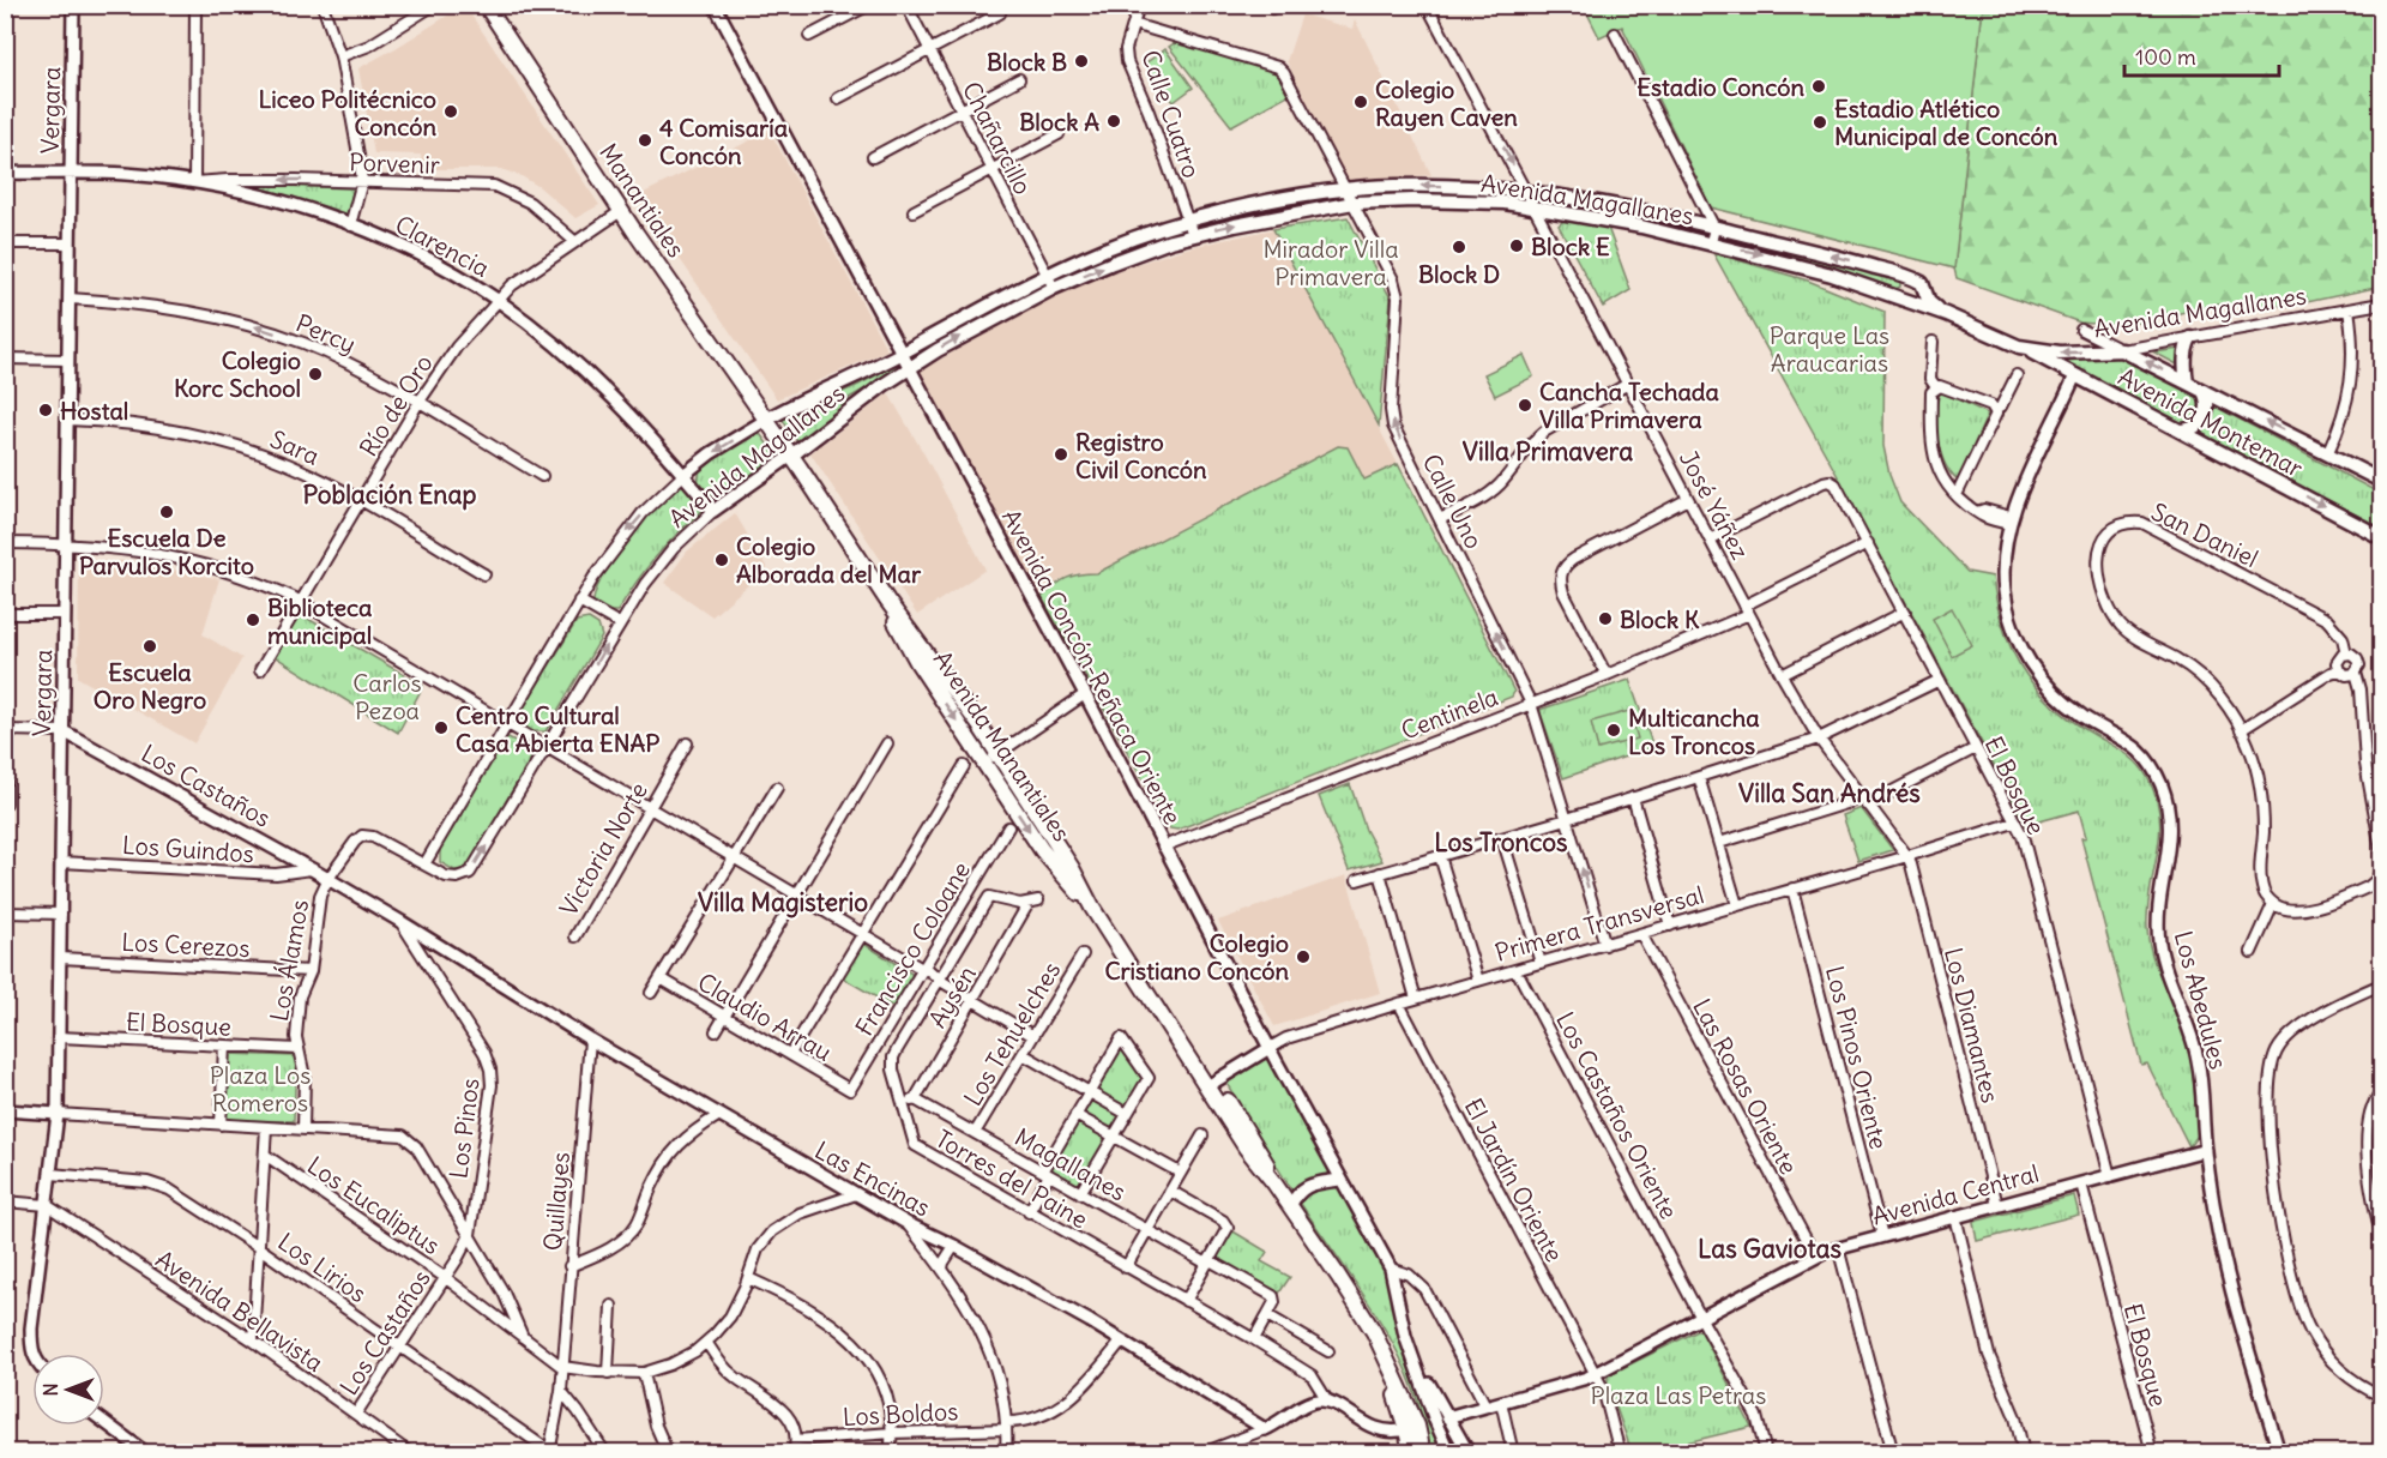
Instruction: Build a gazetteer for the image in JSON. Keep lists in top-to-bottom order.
{
  "streets": {
    "main road": [
      "Avenida Magallanes",
      "Manantiales",
      "Avenida Montemar",
      "Avenida Manantiales"
    ],
    "street": [
      "Vergara",
      "Calle Cuatro",
      "Chañarcillo",
      "Porvenir",
      "Clarencia",
      "Percy",
      "Río de Oro",
      "Sara",
      "Calle Uno",
      "José Yáñez",
      "San Daniel",
      "Avenida Concón-Reñaca Oriente",
      "Centinela",
      "Los Castaños",
      "El Bosque",
      "Los Guindos",
      "Victoria Norte",
      "Primera Transversal",
      "Los Cerezos",
      "Francisco Coloane",
      "Los Álamos",
      "Aysén",
      "Los Abedules",
      "Claudio Arrau",
      "Los Diamantes",
      "Los Tehuelches",
      "Los Pinos Oriente",
      "Las Rosas Oriente",
      "Los Castaños Oriente",
      "Los Pinos",
      "Magallanes",
      "Las Encinas",
      "Torres del Paine",
      "El Jardín Oriente",
      "Avenida Central",
      "Quillayes",
      "Los Eucaliptus",
      "Los Lirios",
      "Avenida Bellavista",
      "Los Boldos"
    ]
  },
  "crossings": [
    ["Vergara", "Clarencia"],
    ["Vergara", "Percy"],
    ["Vergara", "Sara"],
    ["Vergara", "Los Castaños"],
    ["Vergara", "El Bosque"],
    ["Vergara", "Los Guindos"],
    ["Vergara", "Los Cerezos"],
    ["Vergara", "Los Lirios"],
    ["Vergara", "Avenida Bellavista"],
    ["Calle Cuatro", "Avenida Magallanes"],
    ["Calle Cuatro", "Calle Uno"],
    ["Chañarcillo", "Avenida Magallanes"],
    ["Porvenir", "Clarencia"],
    ["Porvenir", "Río de Oro"],
    ["Avenida Magallanes", "Manantiales"],
    ["Avenida Magallanes", "Clarencia"],
    ["Avenida Magallanes", "Avenida Montemar"],
    ["Avenida Magallanes", "Calle Uno"],
    ["Avenida Magallanes", "José Yáñez"],
    ["Avenida Magallanes", "Avenida Concón-Reñaca Oriente"],
    ["Avenida Magallanes", "Avenida Manantiales"],
    ["Avenida Magallanes", "Los Álamos"],
    ["Manantiales", "Río de Oro"],
    ["Manantiales", "Avenida Manantiales"],
    ["Clarencia", "Río de Oro"],
    ["Percy", "Río de Oro"],
    ["Río de Oro", "Sara"],
    ["Avenida Montemar", "Los Abedules"],
    ["Calle Uno", "Centinela"],
    ["Calle Uno", "Primera Transversal"],
    ["José Yáñez", "Centinela"],
    ["José Yáñez", "El Bosque"],
    ["José Yáñez", "Primera Transversal"],
    ["José Yáñez", "Los Diamantes"],
    ["Avenida Concón-Reñaca Oriente", "Centinela"],
    ["Avenida Concón-Reñaca Oriente", "Primera Transversal"],
    ["Avenida Concón-Reñaca Oriente", "Avenida Central"],
    ["Centinela", "El Bosque"],
    ["Avenida Manantiales", "Primera Transversal"],
    ["Los Castaños", "Los Guindos"],
    ["Los Castaños", "Los Álamos"],
    ["Los Castaños", "Los Pinos"],
    ["Los Castaños", "Las Encinas"],
    ["Los Castaños", "Los Eucaliptus"],
    ["Los Castaños", "Los Lirios"],
    ["Los Castaños", "Avenida Bellavista"],
    ["El Bosque", "Primera Transversal"],
    ["El Bosque", "Los Álamos"],
    ["El Bosque", "Avenida Central"],
    ["Primera Transversal", "Los Diamantes"],
    ["Primera Transversal", "Los Pinos Oriente"],
    ["Primera Transversal", "Las Rosas Oriente"],
    ["Primera Transversal", "Los Castaños Oriente"],
    ["Primera Transversal", "El Jardín Oriente"],
    ["Los Cerezos", "Los Álamos"],
    ["Francisco Coloane", "Claudio Arrau"],
    ["Los Álamos", "Las Encinas"],
    ["Aysén", "Magallanes"],
    ["Aysén", "Torres del Paine"],
    ["Los Abedules", "Avenida Central"],
    ["Los Diamantes", "Avenida Central"],
    ["Los Tehuelches", "Magallanes"],
    ["Los Pinos Oriente", "Avenida Central"],
    ["Las Rosas Oriente", "Avenida Central"],
    ["Los Castaños Oriente", "Avenida Central"],
    ["Los Pinos", "Las Encinas"],
    ["Las Encinas", "Quillayes"],
    ["Las Encinas", "Los Boldos"],
    ["El Jardín Oriente", "Avenida Central"],
    ["Quillayes", "Los Eucaliptus"]
  ],
  "one_way": ["Porvenir", "Percy"],
  "districts": [
    "Villa Primavera",
    "Población Enap",
    "Villa San Andrés",
    "Los Troncos",
    "Villa Magisterio",
    "Las Gaviotas"
  ],
  "parks": [
    "Mirador Villa Primavera",
    "Parque Las Araucarias",
    "Carlos Pezoa",
    "Plaza Los Romeros",
    "Plaza Las Petras"
  ],
  "places": [
    "Block B",
    "Estadio Concón",
    "Colegio Rayen Caven",
    "Liceo Politécnico Concón",
    "Block A",
    "Estadio Atlético Municipal de Concón",
    "4 Comisaría Concón",
    "Block E",
    "Block D",
    "Colegio Korc School",
    "Cancha Techada Villa Primavera",
    "Hostal",
    "Registro Civil Concón",
    "Escuela De Parvulos Korcito",
    "Colegio Alborada del Mar",
    "Block K",
    "Biblioteca municipal",
    "Escuela Oro Negro",
    "Centro Cultural Casa Abierta ENAP",
    "Multicancha Los Troncos",
    "Colegio Cristiano Concón"
  ],
  "scale_bar": "100 m",
  "north": "left"
}
